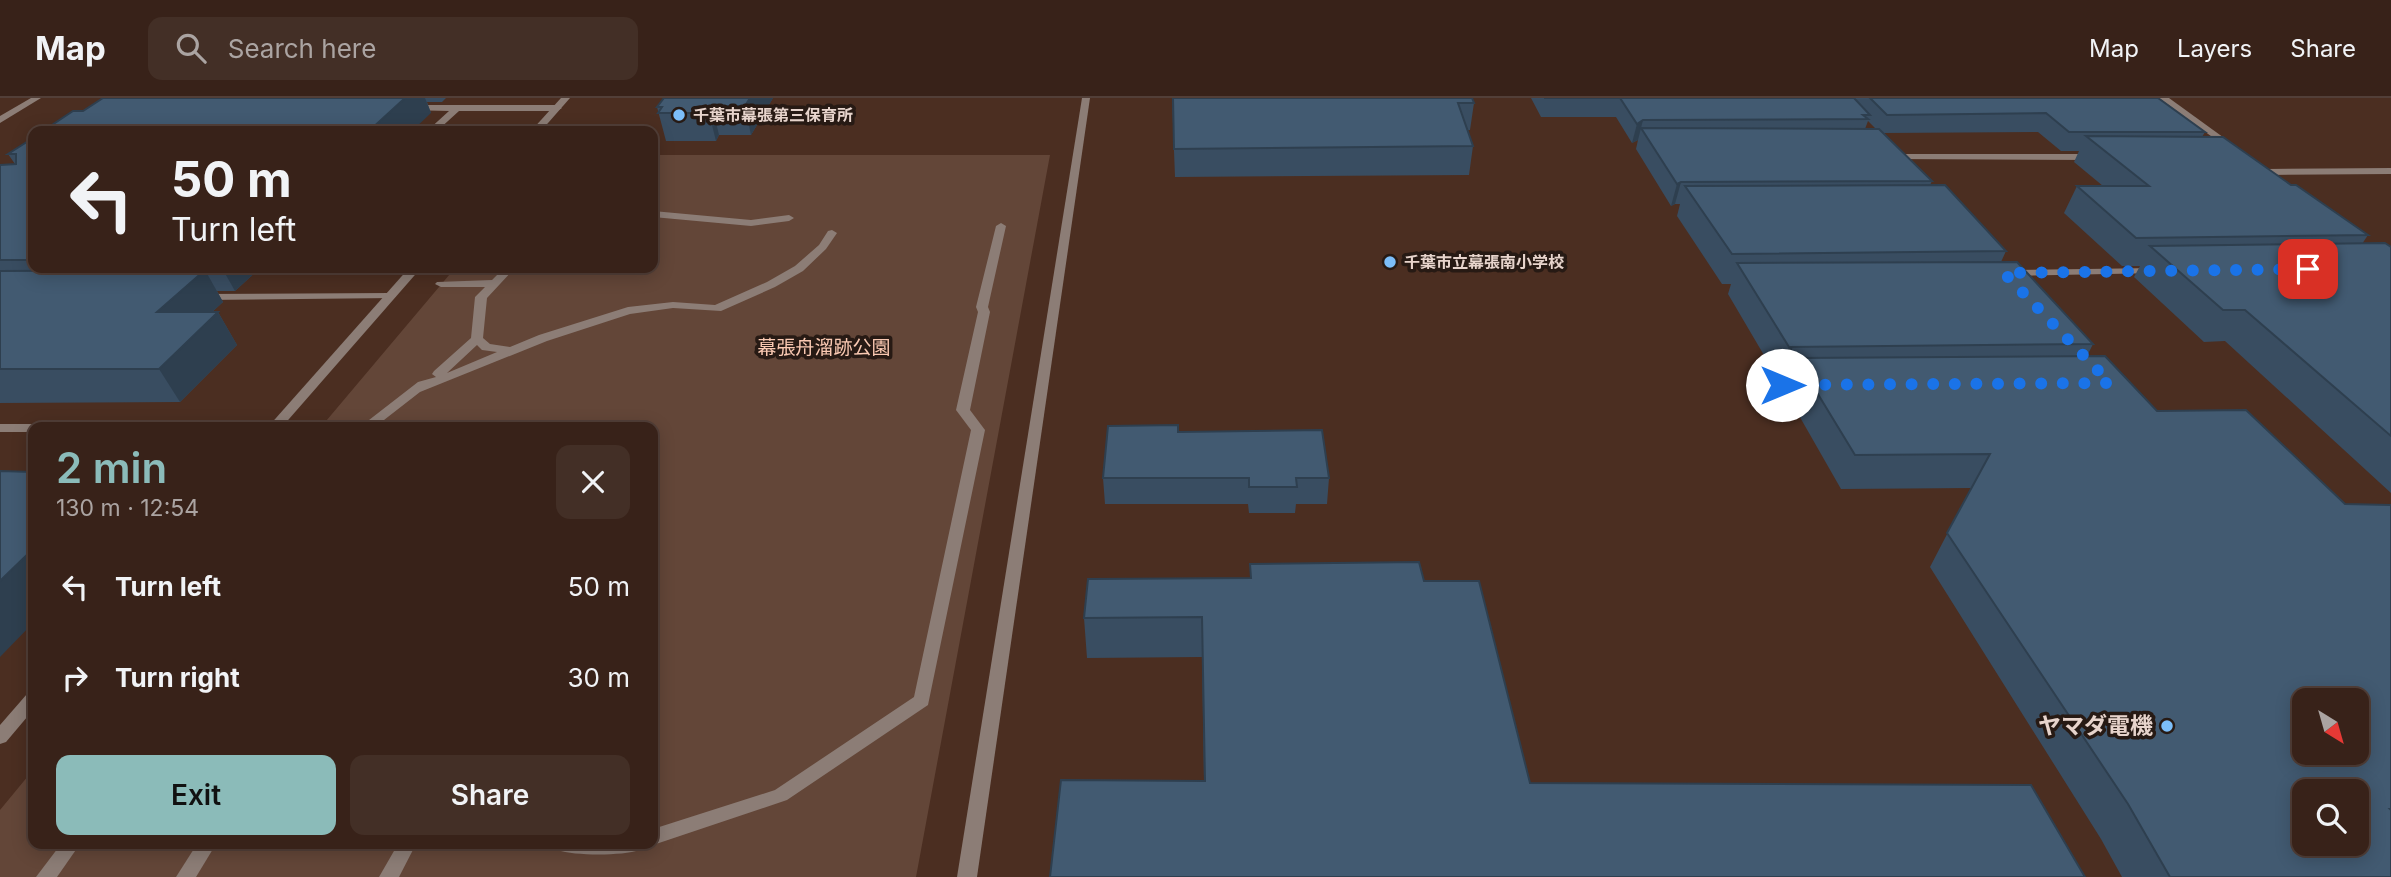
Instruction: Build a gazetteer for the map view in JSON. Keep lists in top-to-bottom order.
{
  "parks": ["幕張舟溜跡公園"],
  "places": ["千葉市幕張第三保育所", "千葉市立幕張南小学校", "ヤマダ電機"],
  "north": "bottom right",
  "page": {
    "header": "Map",
    "search": "Search here",
    "nav": ["Map", "Layers", "Share"],
    "turn": ["50 m", "Turn left"],
    "heading": ["2 min", "130 m · 12:54"],
    "list": [
      {
        "name": "Turn left",
        "value": "50 m"
      },
      {
        "name": "Turn right",
        "value": "30 m"
      }
    ],
    "buttons": ["Exit", "Share"]
  }
}
